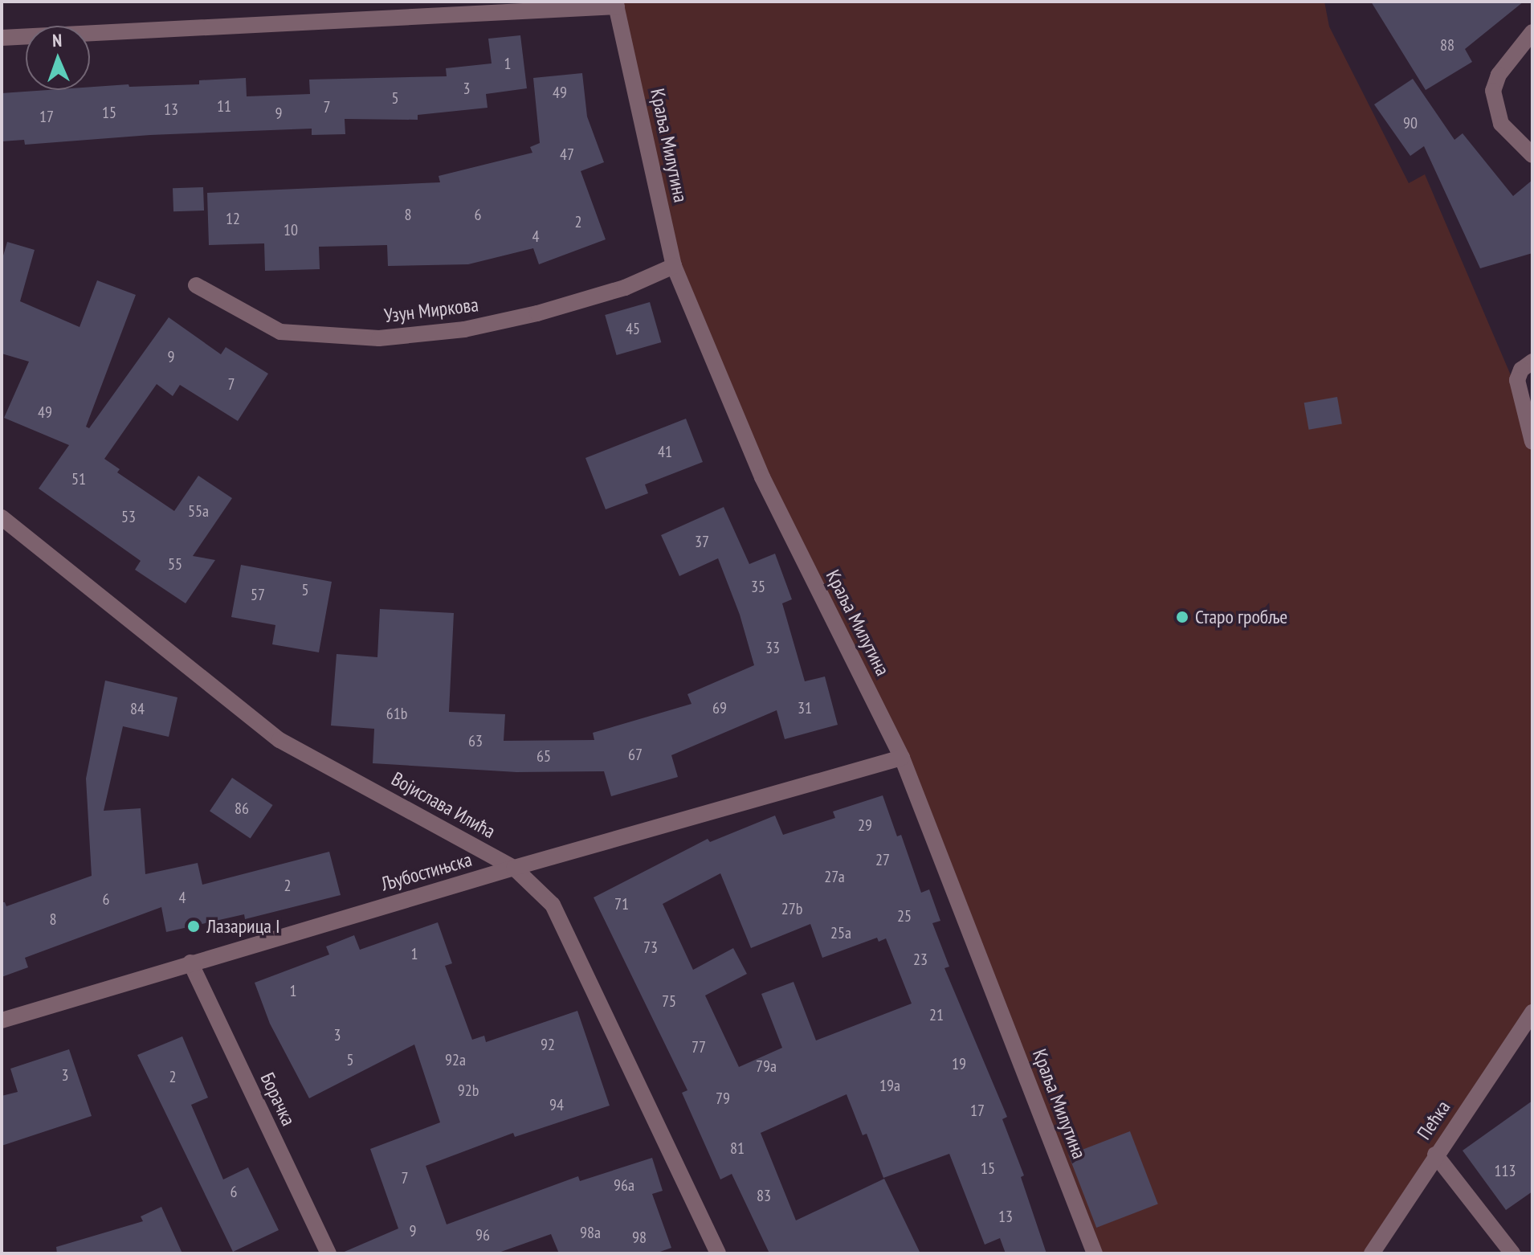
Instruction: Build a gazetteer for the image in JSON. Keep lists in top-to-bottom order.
{
  "streets": {
    "street": [
      "Краља Милутина",
      "Узун Миркова",
      "Војислава Илића",
      "Љубостињска",
      "Борачка",
      "Пећка"
    ]
  },
  "crossings": [
    ["Краља Милутина", "Узун Миркова"],
    ["Краља Милутина", "Љубостињска"],
    ["Војислава Илића", "Љубостињска"],
    ["Љубостињска", "Борачка"]
  ],
  "places": ["Старо гробље", "Лазарица I"],
  "house_numbers": [
    "88",
    "1",
    "3",
    "49",
    "5",
    "11",
    "7",
    "13",
    "15",
    "9",
    "17",
    "90",
    "47",
    "8",
    "6",
    "12",
    "2",
    "10",
    "4",
    "45",
    "9",
    "7",
    "49",
    "41",
    "51",
    "55a",
    "53",
    "37",
    "55",
    "35",
    "5",
    "57",
    "33",
    "69",
    "31",
    "84",
    "61b",
    "63",
    "67",
    "65",
    "86",
    "29",
    "27",
    "27a",
    "2",
    "4",
    "6",
    "71",
    "27b",
    "25",
    "8",
    "25a",
    "73",
    "1",
    "23",
    "1",
    "75",
    "21",
    "3",
    "92",
    "77",
    "5",
    "92a",
    "19",
    "79a",
    "3",
    "2",
    "19a",
    "92b",
    "79",
    "94",
    "17",
    "81",
    "15",
    "113",
    "7",
    "96a",
    "6",
    "83",
    "13",
    "9",
    "98a",
    "96",
    "98"
  ],
  "north": "top"
}
